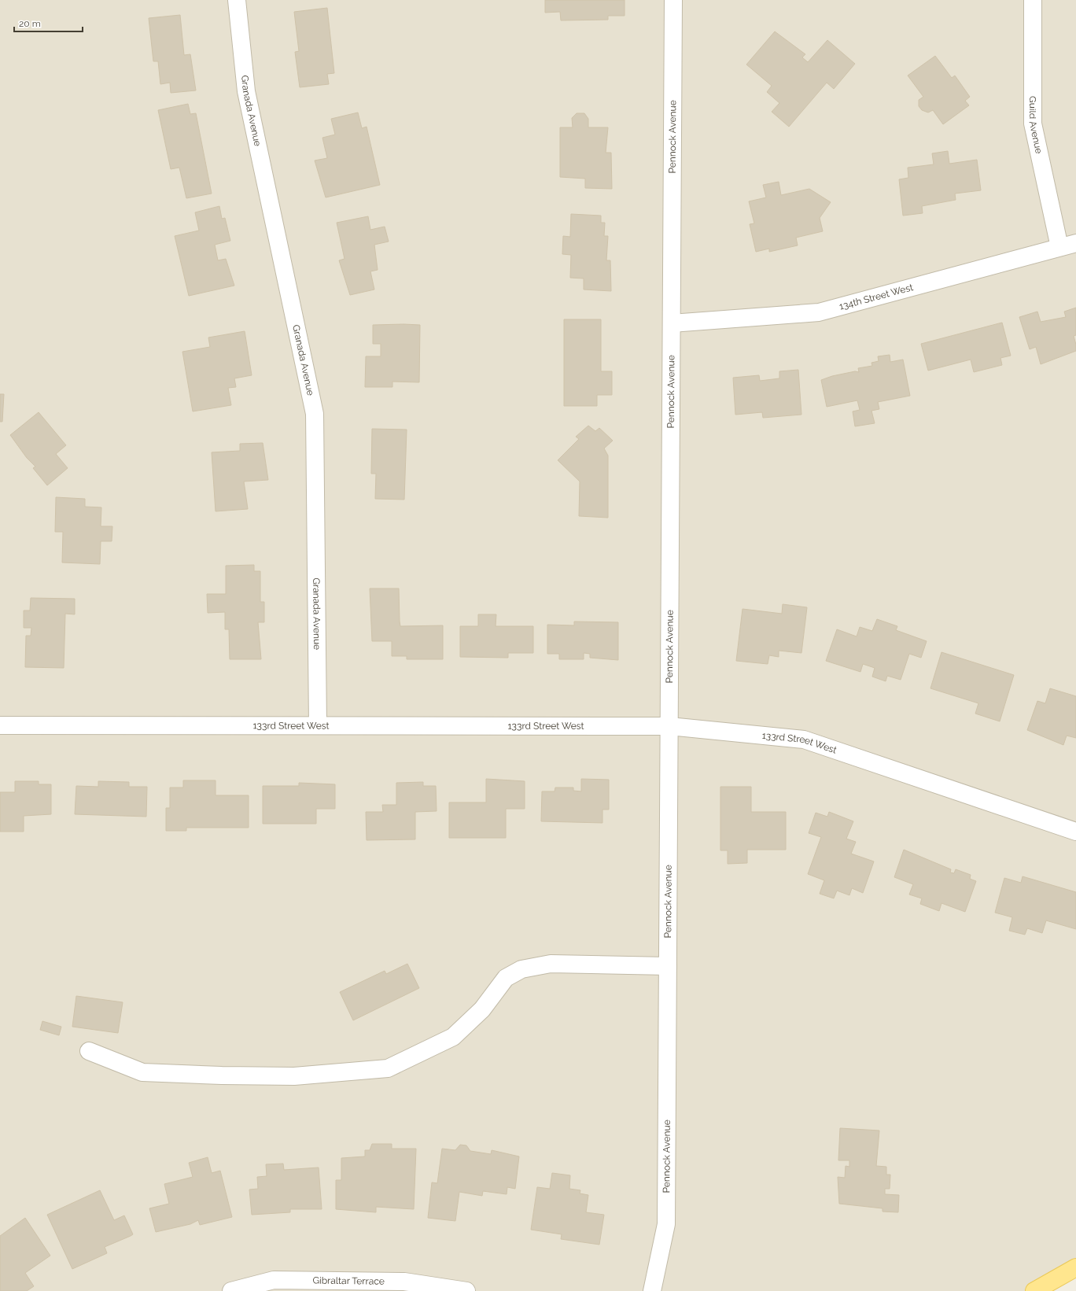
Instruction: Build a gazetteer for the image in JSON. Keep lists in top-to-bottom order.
{
  "streets": {
    "street": [
      "Granada Avenue",
      "Guild Avenue",
      "Pennock Avenue",
      "134th Street West",
      "133rd Street West",
      "Gibraltar Terrace"
    ]
  },
  "crossings": [
    ["Granada Avenue", "133rd Street West"],
    ["Guild Avenue", "134th Street West"],
    ["Pennock Avenue", "134th Street West"],
    ["Pennock Avenue", "133rd Street West"]
  ],
  "scale_bar": "20 m"
}
